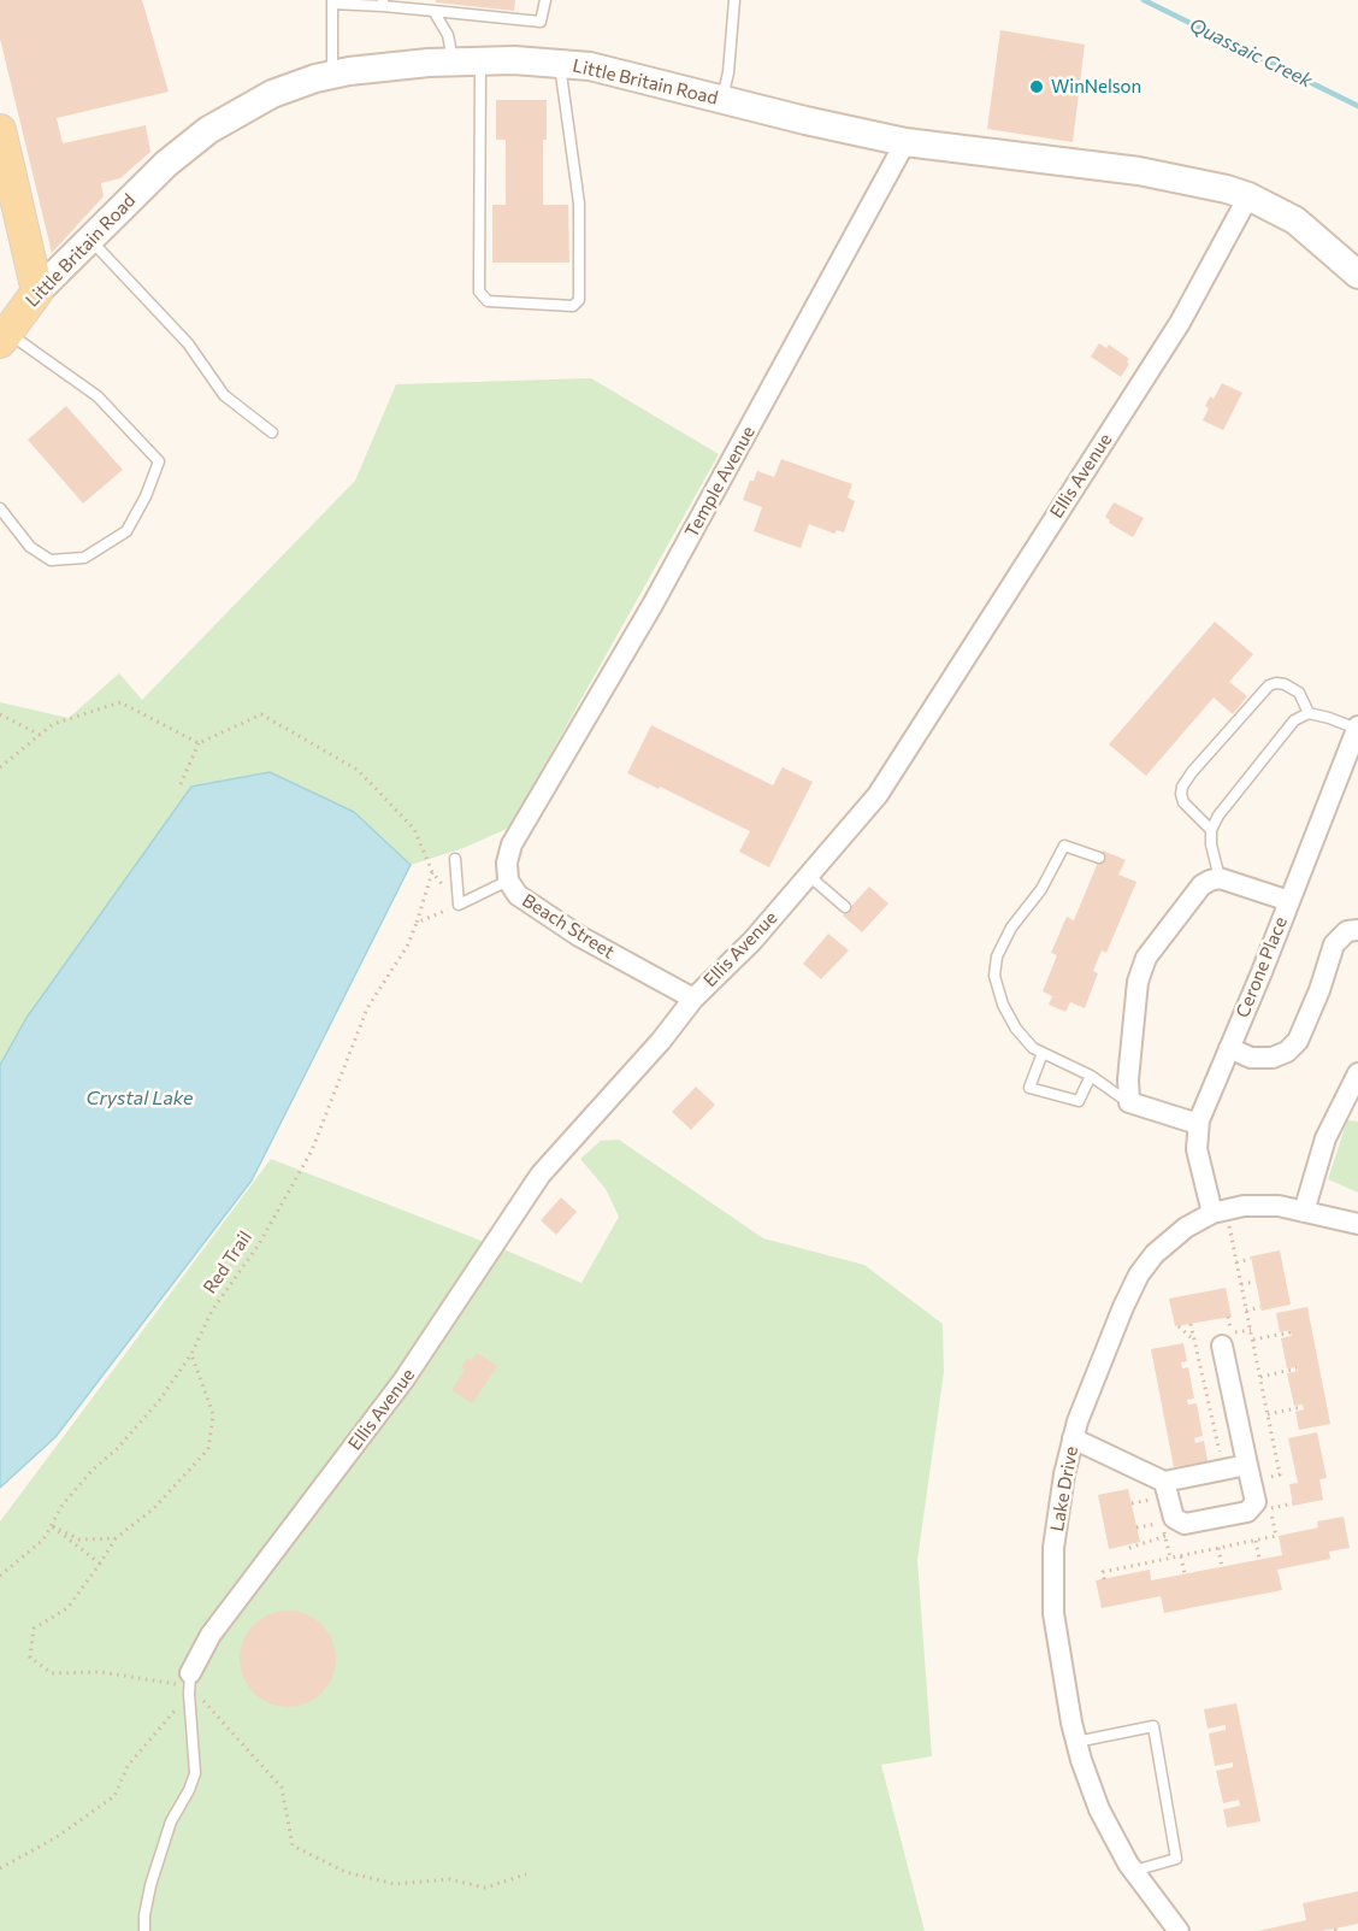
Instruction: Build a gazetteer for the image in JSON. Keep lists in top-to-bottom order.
{
  "streets": {
    "main road": ["Little Britain Road"],
    "street": [
      "Ellis Avenue",
      "Temple Avenue",
      "Beach Street",
      "Cerone Place",
      "Lake Drive"
    ],
    "path": ["Red Trail"]
  },
  "crossings": [
    ["Little Britain Road", "Ellis Avenue"],
    ["Little Britain Road", "Temple Avenue"],
    ["Ellis Avenue", "Beach Street"],
    ["Temple Avenue", "Beach Street"],
    ["Cerone Place", "Lake Drive"]
  ],
  "water": ["Quassaic Creek", "Crystal Lake"],
  "places": ["WinNelson"]
}
